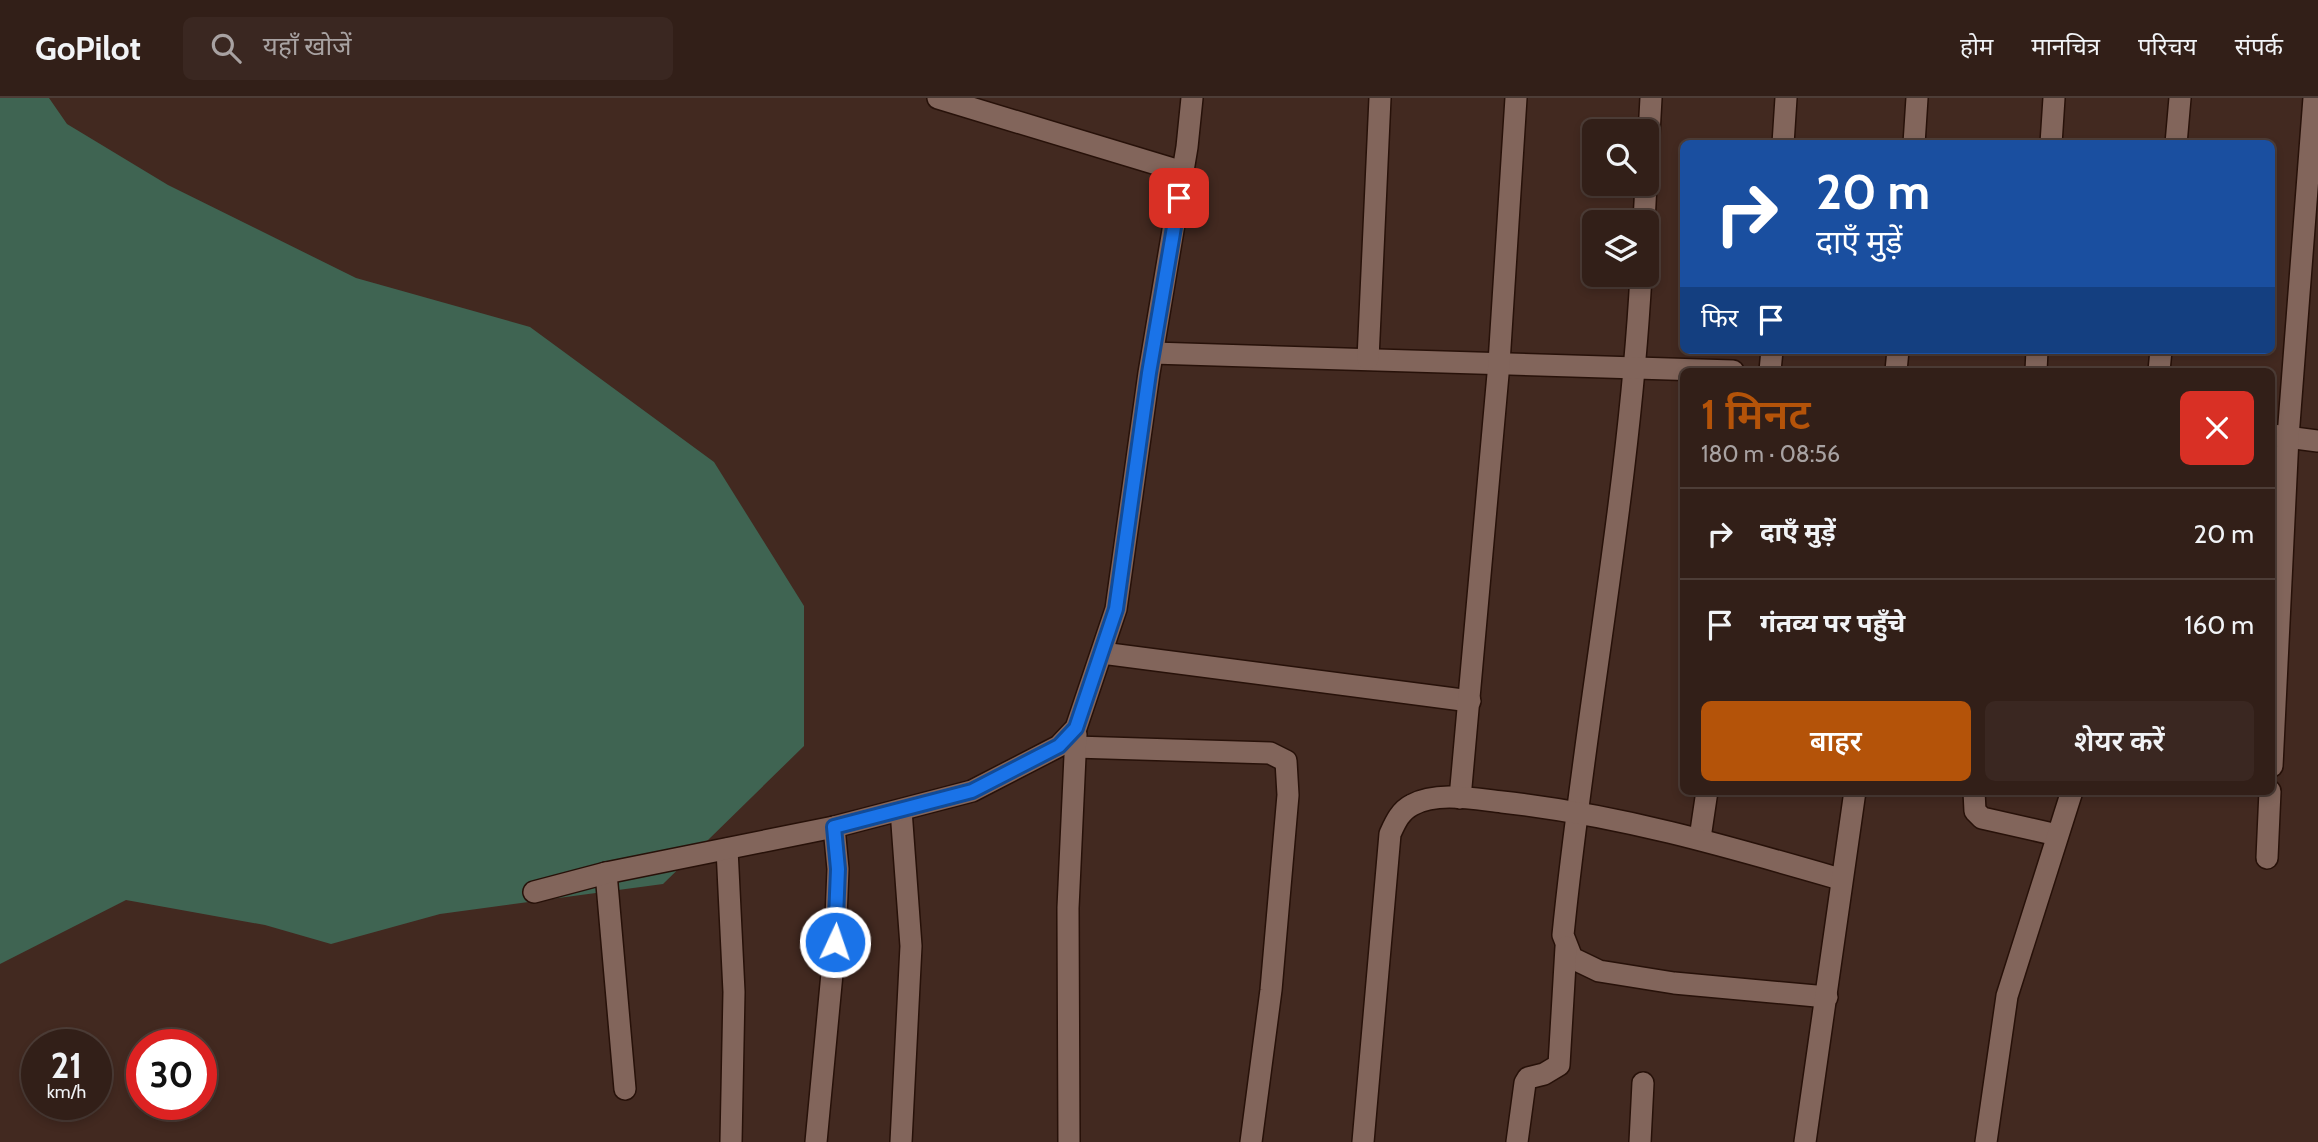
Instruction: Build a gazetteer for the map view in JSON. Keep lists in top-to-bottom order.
{
  "page": {
    "header": "GoPilot",
    "search": "यहाँ खोजें",
    "nav": [
      "होम",
      "मानचित्र",
      "परिचय",
      "संपर्क"
    ],
    "turn": ["20 m", "दाएँ मुड़ें"],
    "then": "फिर",
    "heading": ["1 मिनट", "180 m · 08:56"],
    "list": [
      {
        "name": "दाएँ मुड़ें",
        "value": "20 m"
      },
      {
        "name": "गंतव्य पर पहुँचे",
        "value": "160 m"
      }
    ],
    "buttons": ["बाहर", "शेयर करें"],
    "speed": "21 km/h",
    "limit": "30"
  }
}
